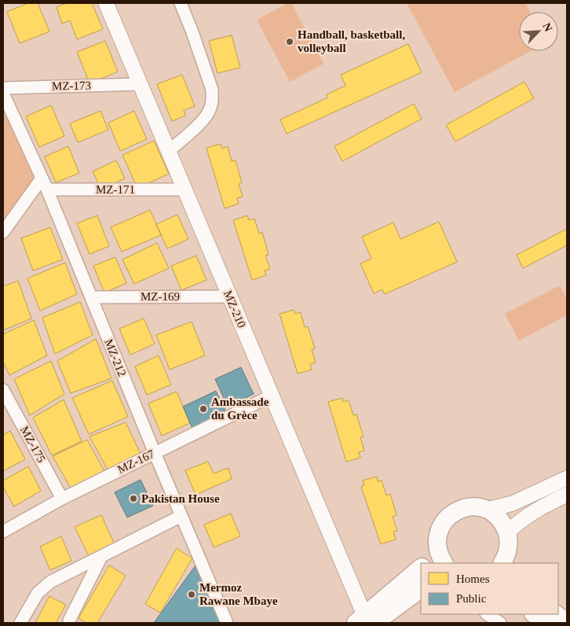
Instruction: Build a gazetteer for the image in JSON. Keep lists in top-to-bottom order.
{
  "streets": {
    "street": [
      "MZ-173",
      "MZ-171",
      "MZ-169",
      "MZ-210",
      "MZ-212",
      "MZ-175",
      "MZ-167"
    ]
  },
  "crossings": [
    ["MZ-173", "MZ-210"],
    ["MZ-171", "MZ-210"],
    ["MZ-171", "MZ-212"],
    ["MZ-169", "MZ-210"],
    ["MZ-169", "MZ-212"],
    ["MZ-210", "MZ-167"],
    ["MZ-212", "MZ-167"],
    ["MZ-175", "MZ-167"]
  ],
  "places": [
    "Handball, basketball, volleyball",
    "Ambassade du Grèce",
    "Pakistan House",
    "Mermoz Rawane Mbaye"
  ],
  "legend": ["Homes", "Public"],
  "north": "top right"
}
